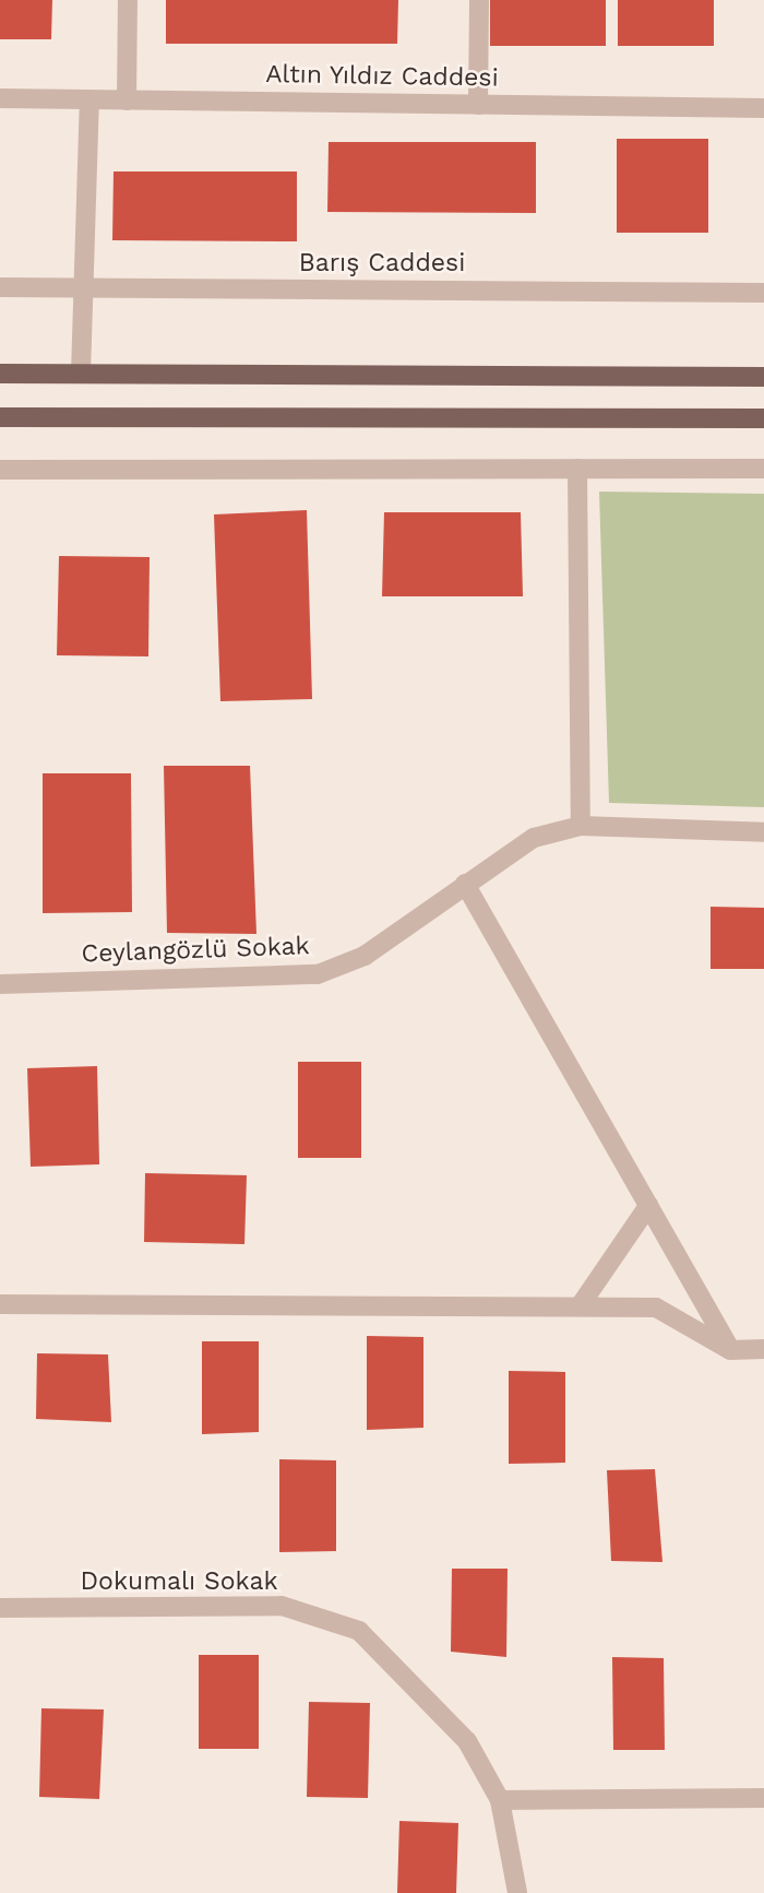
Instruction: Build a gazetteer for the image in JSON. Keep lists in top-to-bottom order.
{
  "streets": {
    "street": [
      "Altın Yıldız Caddesi",
      "Barış Caddesi",
      "Ceylangözlü Sokak",
      "Dokumalı Sokak"
    ]
  }
}
